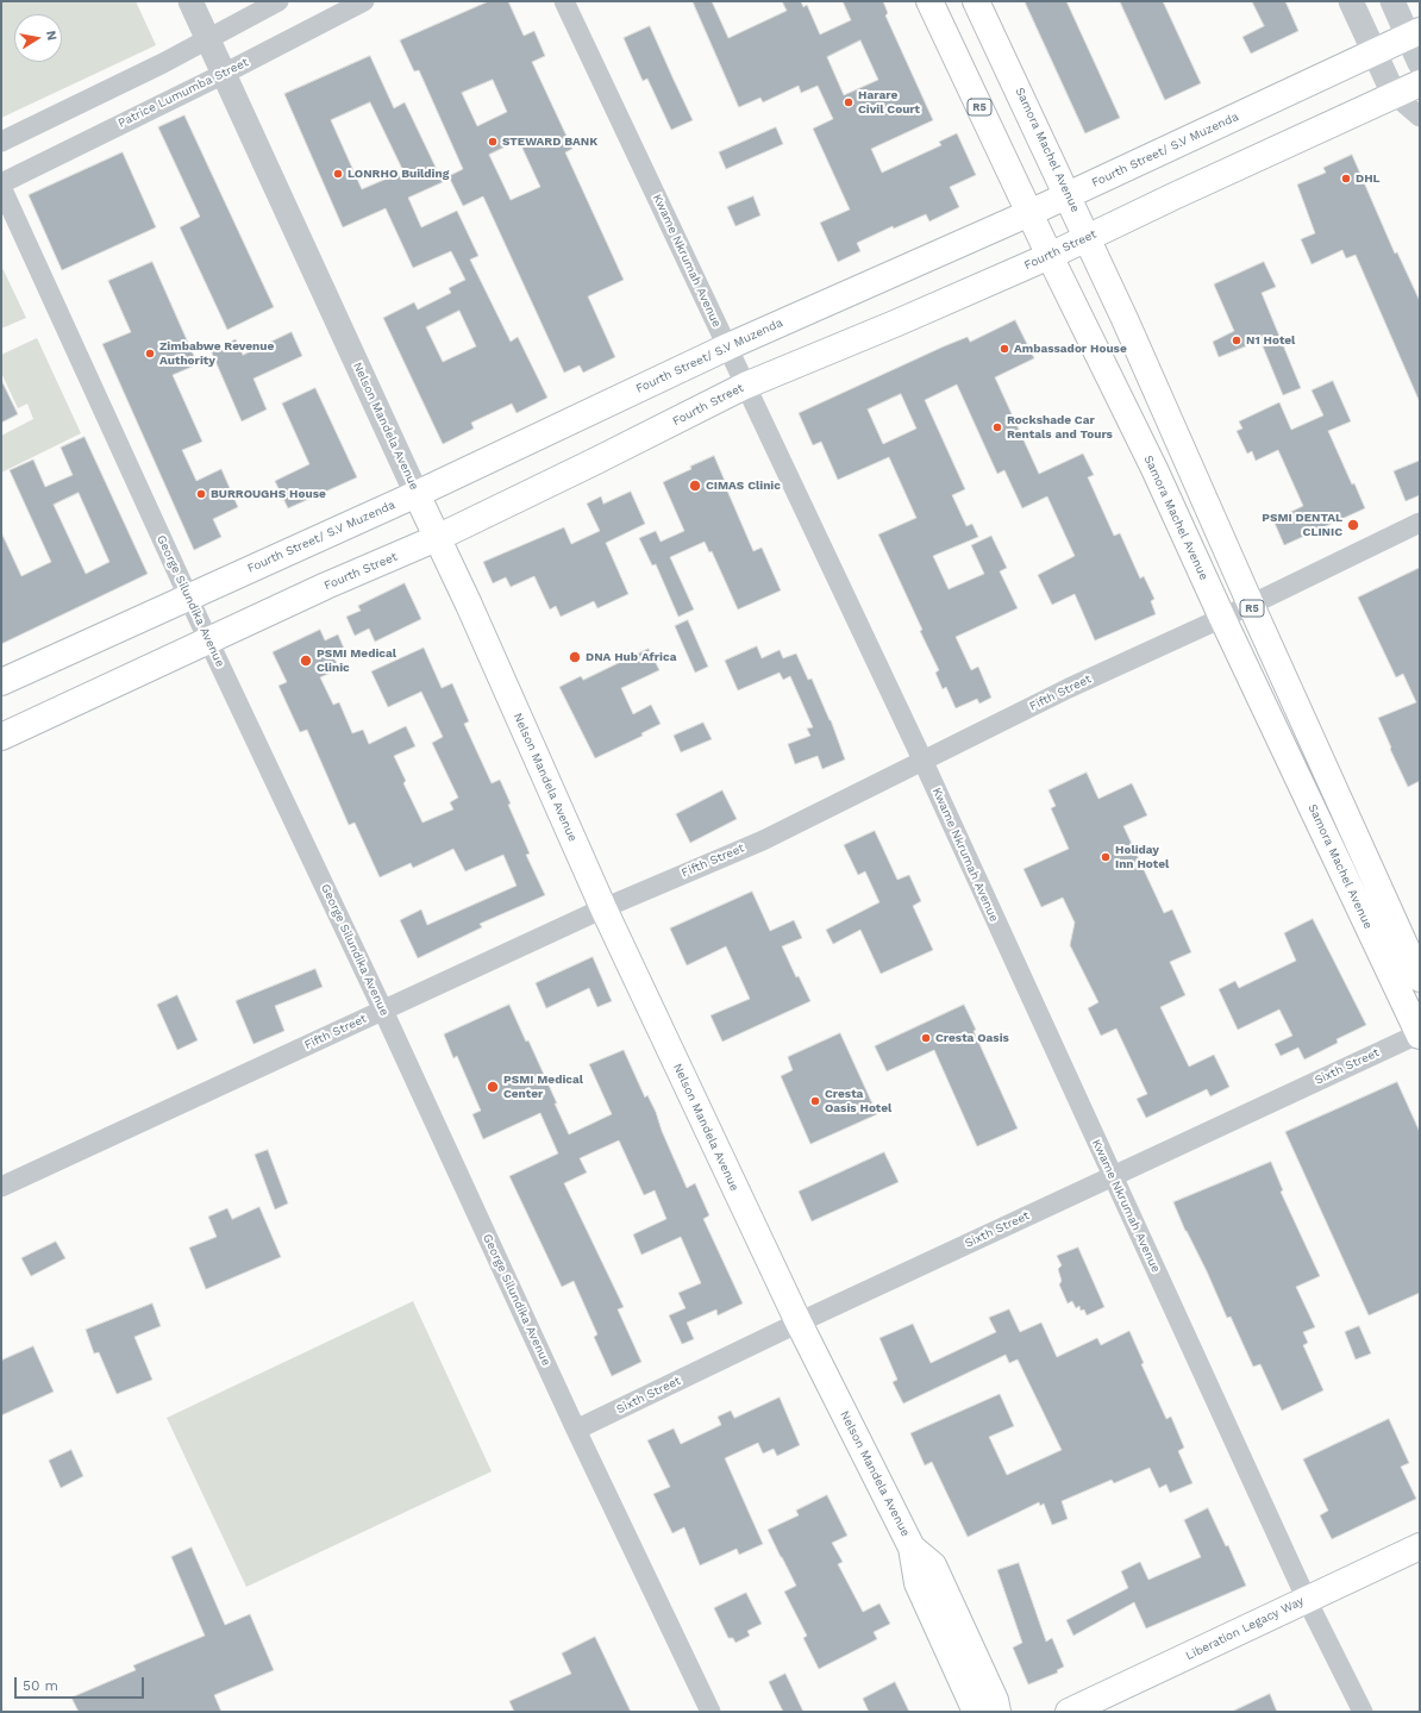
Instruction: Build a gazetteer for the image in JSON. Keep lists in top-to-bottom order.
{
  "streets": {
    "main road": [
      "R5",
      "Samora Machel Avenue",
      "Fourth Street/ S.V Muzenda",
      "Fourth Street",
      "Nelson Mandela Avenue",
      "Liberation Legacy Way"
    ],
    "street": [
      "Patrice Lumumba Street",
      "Kwame Nkrumah Avenue",
      "George Silundika Avenue",
      "Fifth Street",
      "Sixth Street"
    ]
  },
  "crossings": [
    ["Patrice Lumumba Street", "Nelson Mandela Avenue"],
    ["Samora Machel Avenue", "Fourth Street/ S.V Muzenda"],
    ["Samora Machel Avenue", "Fourth Street"],
    ["Samora Machel Avenue", "Fifth Street"],
    ["Samora Machel Avenue", "Sixth Street"],
    ["Fourth Street/ S.V Muzenda", "Kwame Nkrumah Avenue"],
    ["Fourth Street/ S.V Muzenda", "Nelson Mandela Avenue"],
    ["Fourth Street/ S.V Muzenda", "George Silundika Avenue"],
    ["Fourth Street", "Kwame Nkrumah Avenue"],
    ["Fourth Street", "Nelson Mandela Avenue"],
    ["Fourth Street", "George Silundika Avenue"],
    ["Kwame Nkrumah Avenue", "Fifth Street"],
    ["Kwame Nkrumah Avenue", "Sixth Street"],
    ["Kwame Nkrumah Avenue", "Liberation Legacy Way"],
    ["Nelson Mandela Avenue", "Fifth Street"],
    ["Nelson Mandela Avenue", "Sixth Street"],
    ["George Silundika Avenue", "Fifth Street"],
    ["George Silundika Avenue", "Sixth Street"]
  ],
  "places": [
    "Harare Civil Court",
    "STEWARD BANK",
    "LONRHO Building",
    "DHL",
    "N1 Hotel",
    "Ambassador House",
    "Zimbabwe Revenue Authority",
    "Rockshade Car Rentals and Tours",
    "CIMAS Clinic",
    "BURROUGHS House",
    "PSMI DENTAL CLINIC",
    "DNA Hub Africa",
    "PSMI Medical Clinic",
    "Holiday Inn Hotel",
    "Cresta Oasis",
    "PSMI Medical Center",
    "Cresta Oasis Hotel"
  ],
  "scale_bar": "50 m",
  "north": "right"
}
